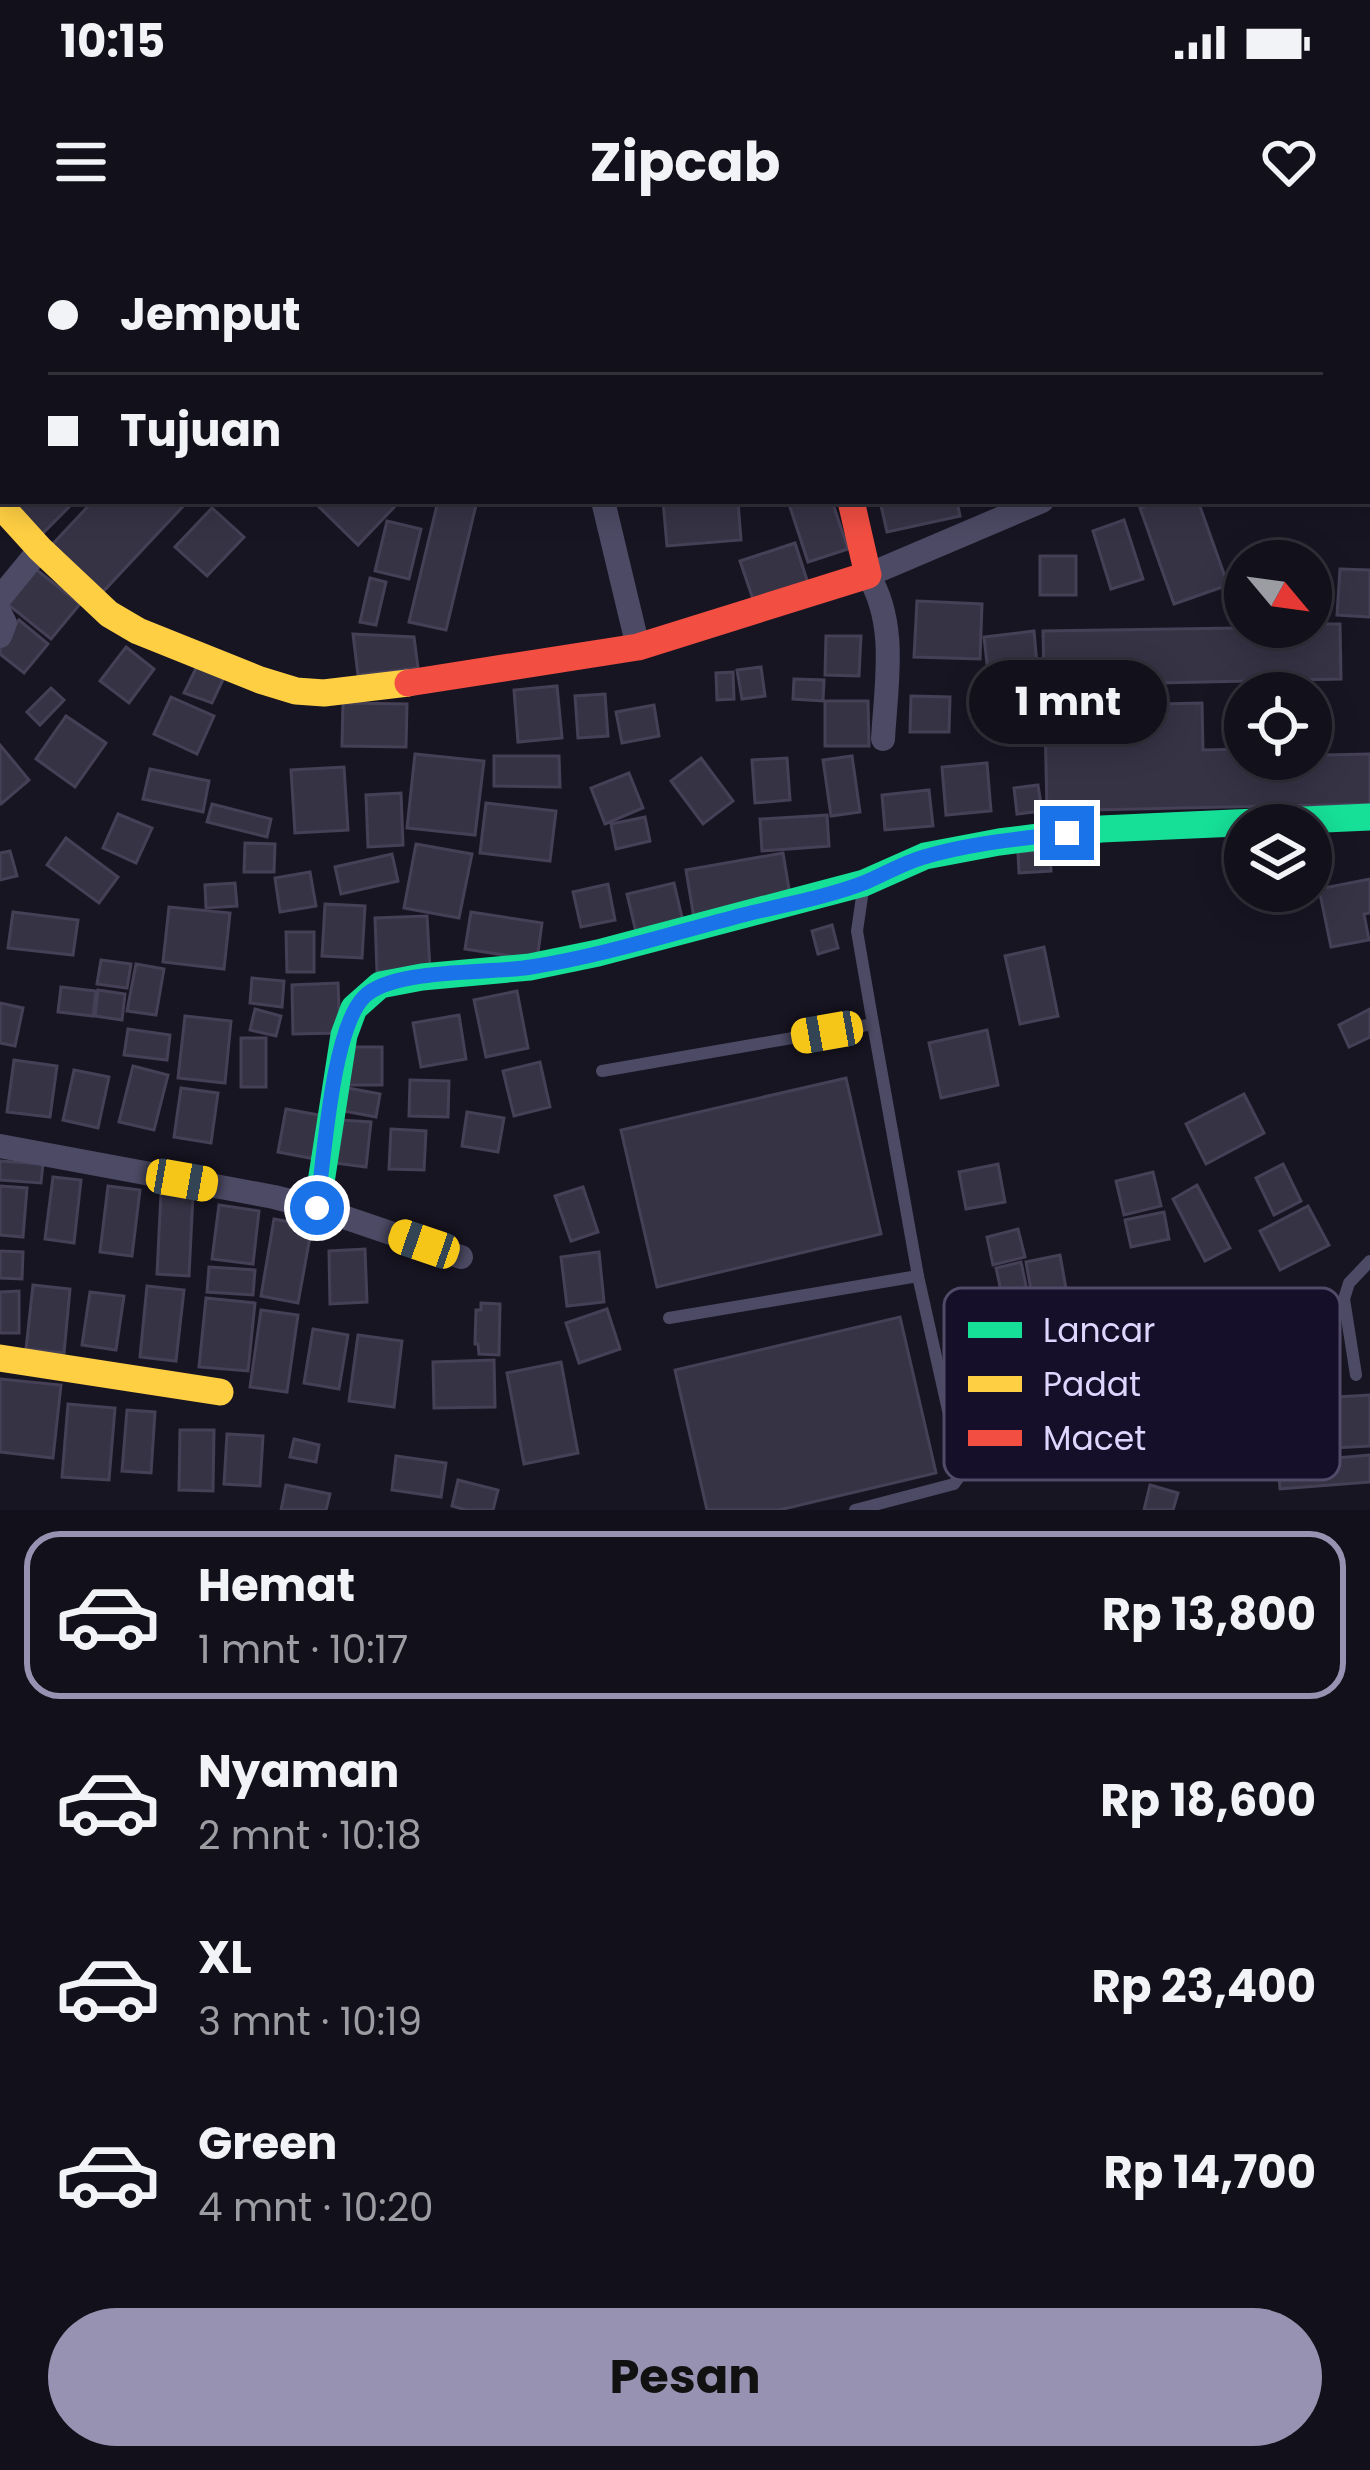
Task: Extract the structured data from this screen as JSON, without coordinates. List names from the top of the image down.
{
  "legend": ["Lancar", "Padat", "Macet"],
  "north": "bottom right",
  "page": {
    "status": "10:15",
    "header": "Zipcab",
    "banner": ["Jemput", "Tujuan"],
    "bubble": "1 mnt",
    "list": [
      {
        "name": "Hemat",
        "note": "1 mnt · 10:17",
        "value": "Rp 13,800"
      },
      {
        "name": "Nyaman",
        "note": "2 mnt · 10:18",
        "value": "Rp 18,600"
      },
      {
        "name": "XL",
        "note": "3 mnt · 10:19",
        "value": "Rp 23,400"
      },
      {
        "name": "Green",
        "note": "4 mnt · 10:20",
        "value": "Rp 14,700"
      }
    ],
    "buttons": "Pesan"
  }
}
